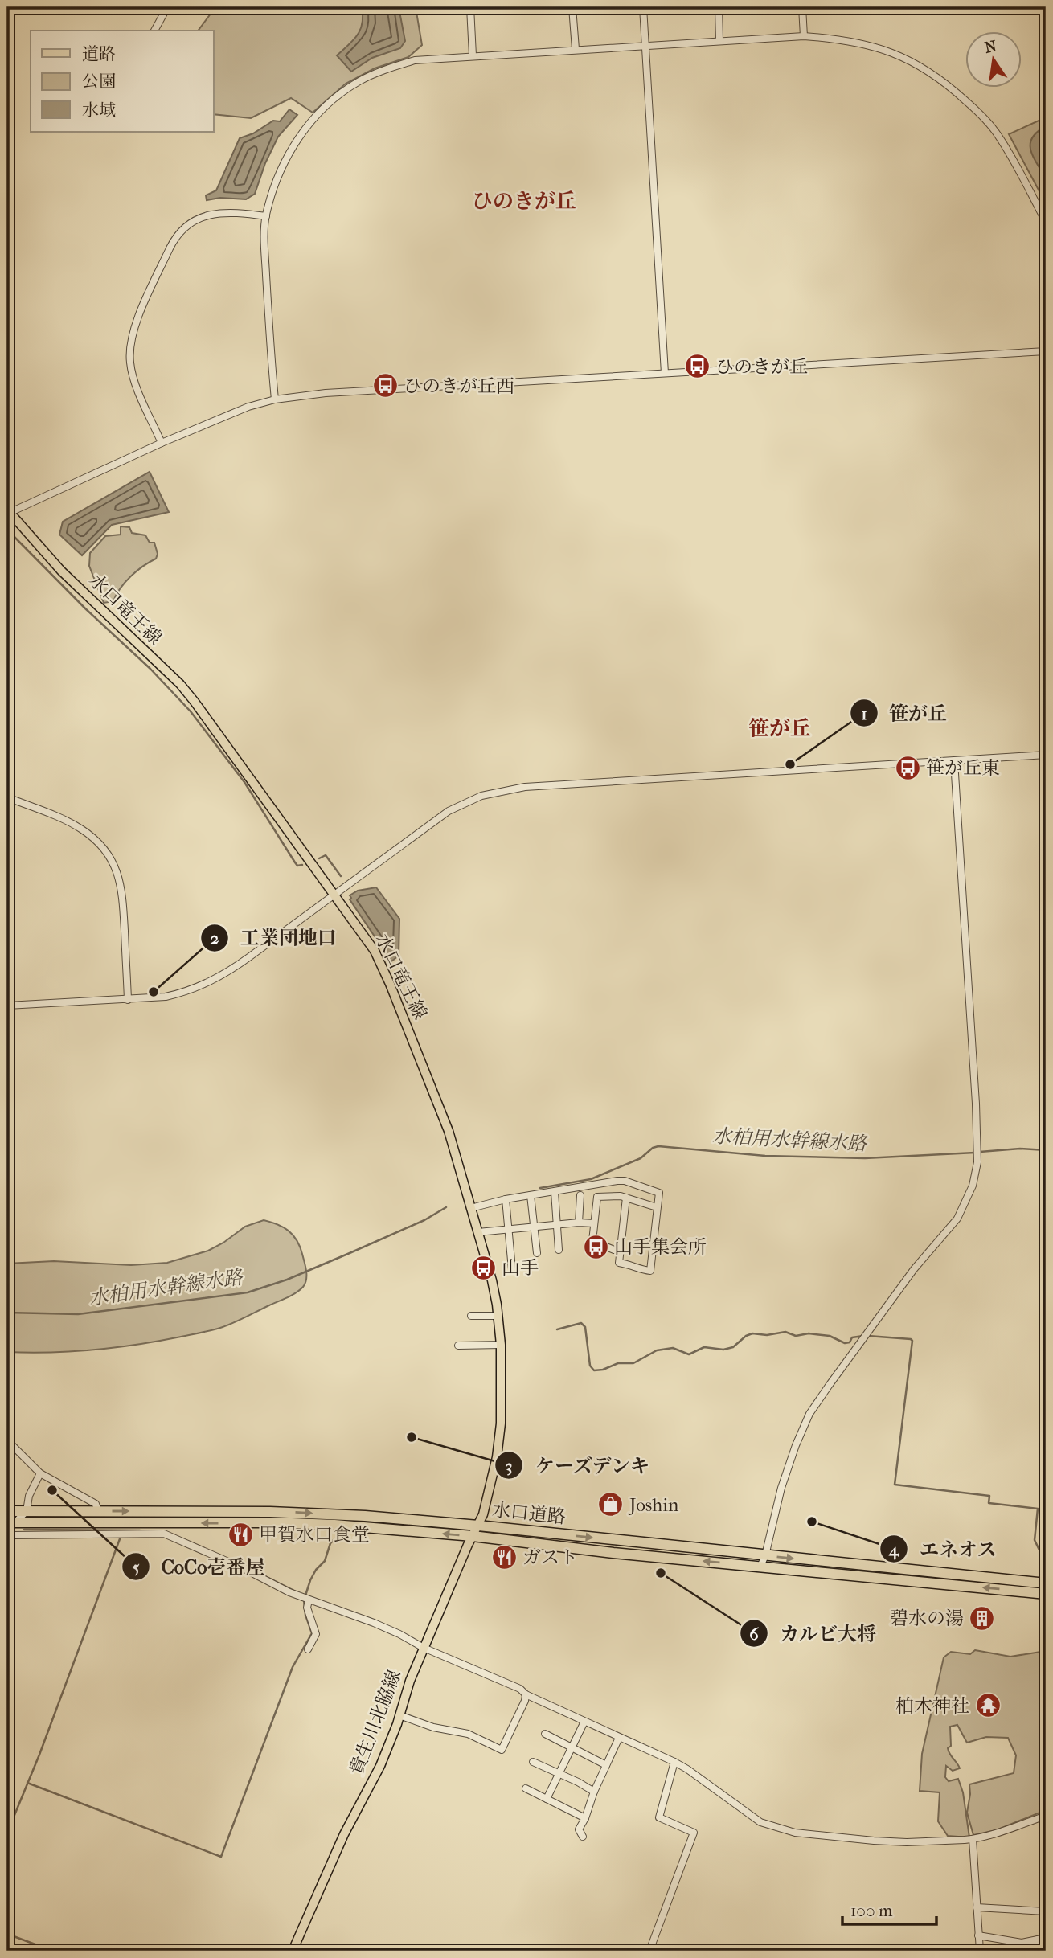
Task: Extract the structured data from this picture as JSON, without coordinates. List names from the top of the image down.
{
  "streets": {
    "highway": ["水口道路"],
    "main road": ["水口竜王線", "貴生川北脇線"]
  },
  "crossings": [
    ["水口竜王線", "水口道路"],
    ["水口竜王線", "貴生川北脇線"],
    ["水口道路", "貴生川北脇線"]
  ],
  "districts": ["ひのきが丘", "笹が丘"],
  "water": ["水柏用水幹線水路"],
  "places": {
    "bus stop": [
      "ひのきが丘",
      "ひのきが丘西",
      "笹が丘東",
      "山手集会所",
      "山手"
    ],
    "other": [
      "笹が丘",
      "工業団地口",
      "ケーズデンキ",
      "CoCo壱番屋",
      "エネオス",
      "カルビ大将"
    ],
    "shop": ["Joshin"],
    "restaurant": ["甲賀水口食堂", "ガスト"],
    "building": ["碧水の湯"],
    "temple": ["柏木神社"]
  },
  "legend": ["道路", "公園", "水域"],
  "scale_bar": "100 m",
  "north": "top"
}
